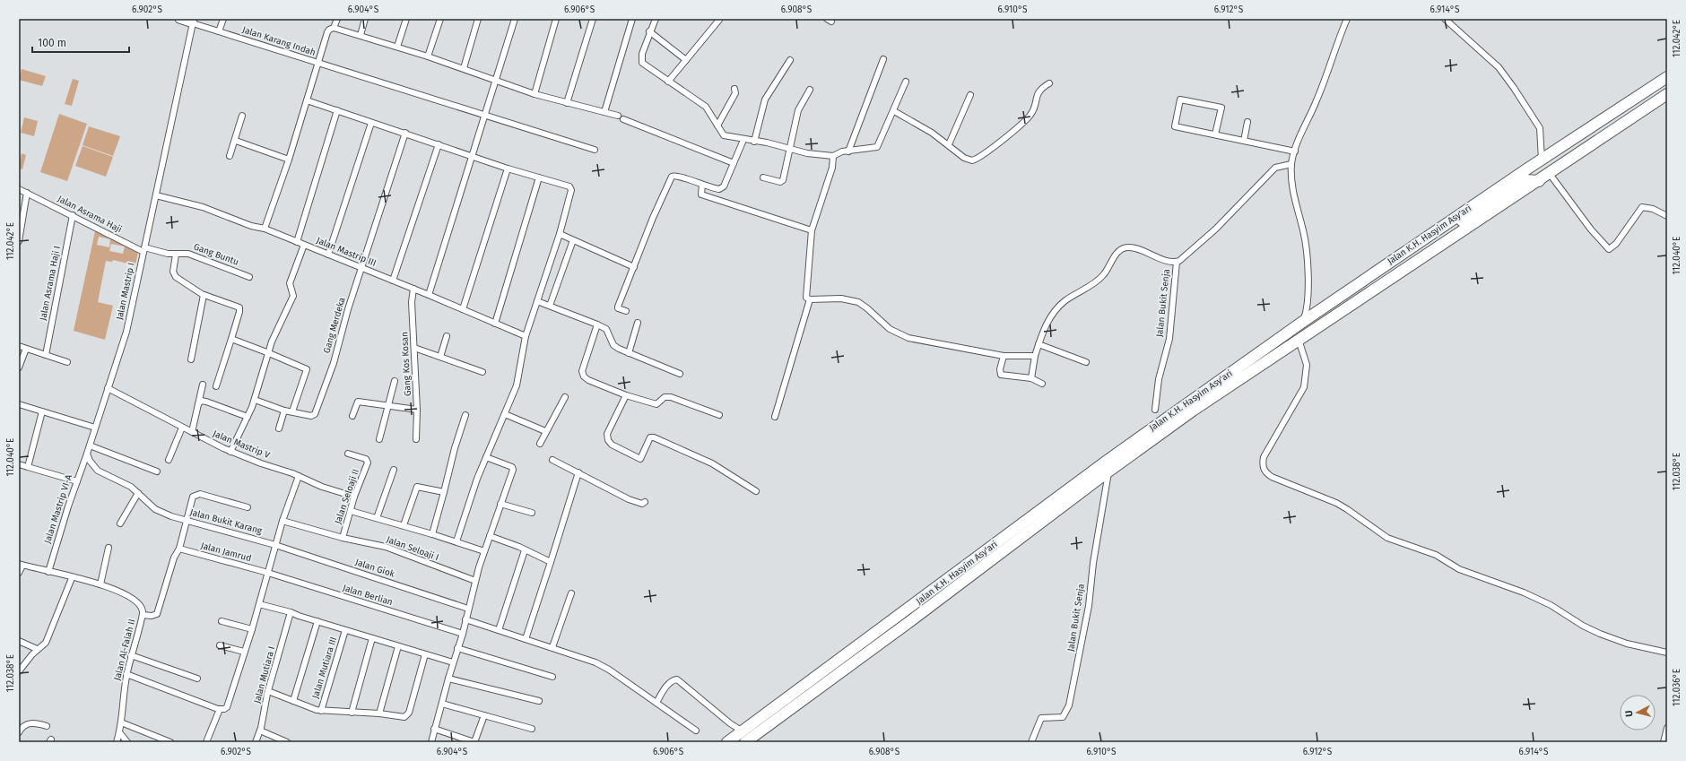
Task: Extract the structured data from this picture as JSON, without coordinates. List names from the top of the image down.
{
  "streets": {
    "highway": ["Jalan K.H. Hasyim Asy'ari"],
    "street": [
      "Jalan Karang Indah",
      "Jalan Asrama Haji",
      "Jalan Mastrip III",
      "Gang Buntu",
      "Jalan Asrama Haji I",
      "Jalan Mastrip I",
      "Jalan Bukit Senja",
      "Gang Merdeka",
      "Gang Kos Kosan",
      "Jalan Mastrip V",
      "Jalan Seloaji II",
      "Jalan Mastrip VI-A",
      "Jalan Bukit Karang",
      "Jalan Seloaji I",
      "Jalan Jamrud",
      "Jalan Giok",
      "Jalan Berlian",
      "Jalan Al-Falah II",
      "Jalan Mutiara III",
      "Jalan Mutiara I"
    ]
  },
  "crossings": [
    ["Jalan Karang Indah", "Jalan Mastrip I"],
    ["Jalan Asrama Haji", "Gang Buntu"],
    ["Jalan Asrama Haji", "Jalan Asrama Haji I"],
    ["Jalan Asrama Haji", "Jalan Mastrip I"],
    ["Jalan K.H. Hasyim Asy'ari", "Jalan Bukit Senja"],
    ["Jalan Mastrip III", "Jalan Mastrip I"],
    ["Jalan Mastrip III", "Gang Merdeka"],
    ["Jalan Mastrip III", "Gang Kos Kosan"],
    ["Jalan Mastrip I", "Jalan Mastrip V"],
    ["Jalan Mastrip I", "Jalan Mastrip VI-A"],
    ["Jalan Mastrip V", "Jalan Seloaji II"],
    ["Jalan Seloaji II", "Jalan Seloaji I"],
    ["Jalan Mastrip VI-A", "Jalan Al-Falah II"],
    ["Jalan Bukit Karang", "Jalan Giok"],
    ["Jalan Jamrud", "Jalan Berlian"]
  ],
  "scale_bar": "100 m",
  "north": "left",
  "coordinates": [
    "6.902°S",
    "6.904°S",
    "6.906°S",
    "6.908°S",
    "6.910°S",
    "6.912°S",
    "6.914°S",
    "112.042°E",
    "112.040°E",
    "112.038°E",
    "112.036°E"
  ]
}
